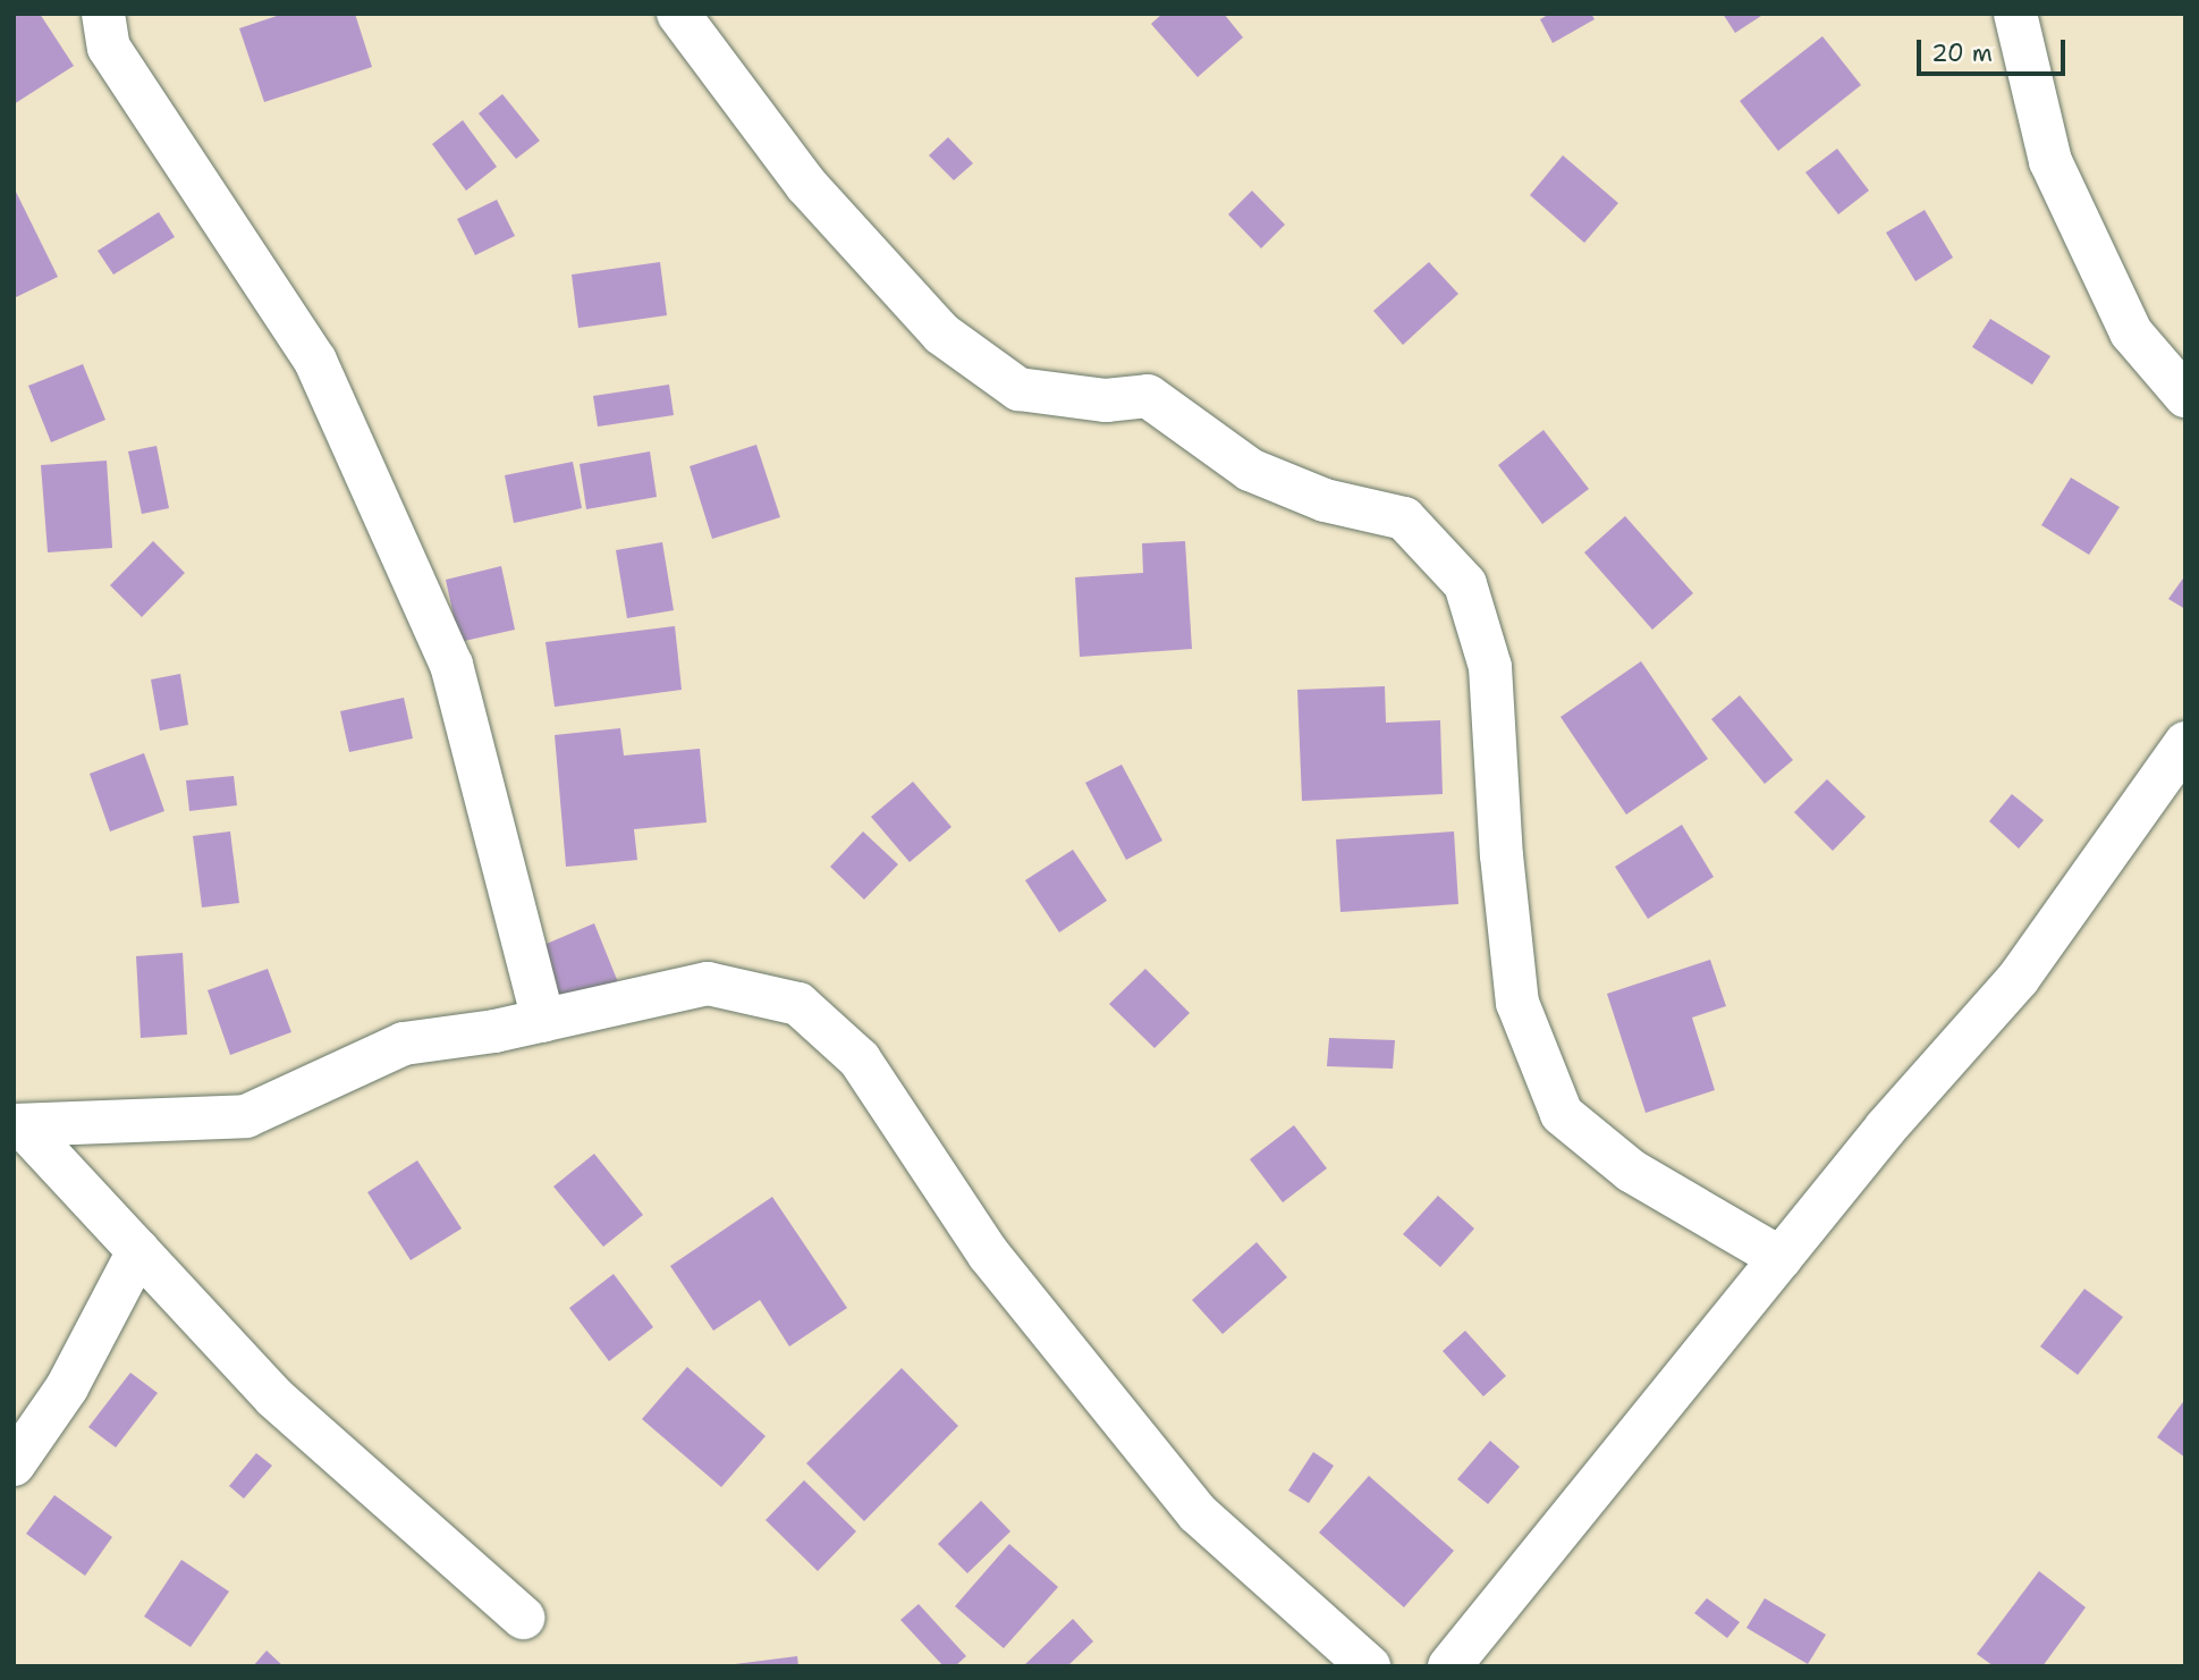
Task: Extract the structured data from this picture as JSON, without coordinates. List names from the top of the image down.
{
  "scale_bar": "20 m"
}
